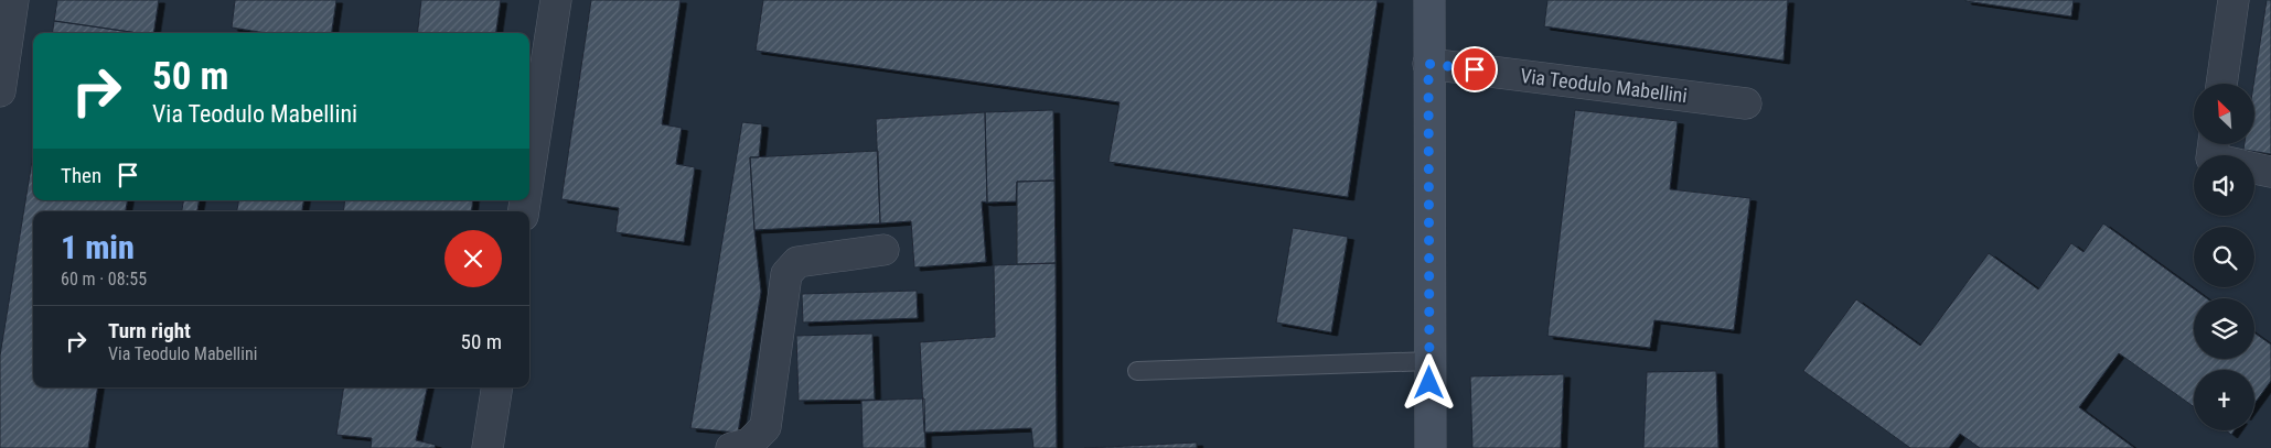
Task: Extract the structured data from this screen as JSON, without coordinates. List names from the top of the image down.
{
  "streets": {
    "street": ["Via Teodulo Mabellini"]
  },
  "north": "top left",
  "page": {
    "turn": ["50 m", "Via Teodulo Mabellini"],
    "map_buttons": "+",
    "then": "Then",
    "heading": ["1 min", "60 m · 08:55"],
    "list": [
      {
        "name": "Turn right",
        "note": "Via Teodulo Mabellini",
        "value": "50 m"
      }
    ]
  }
}
